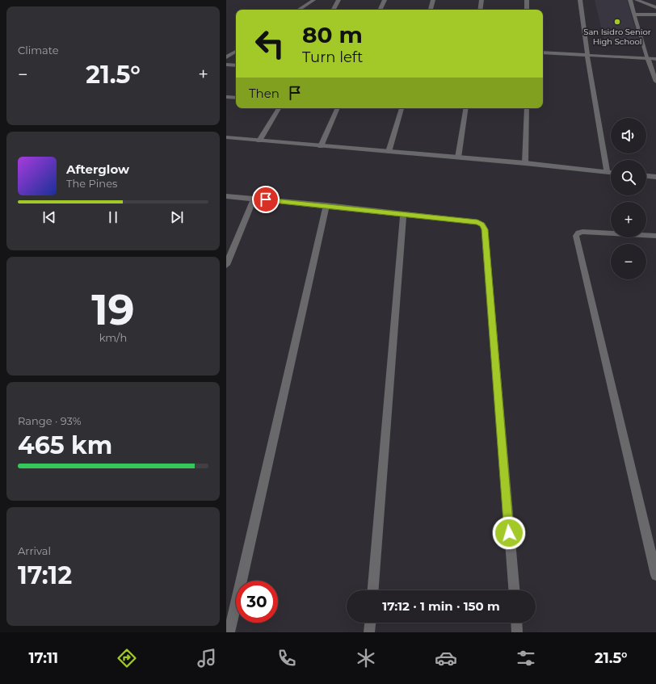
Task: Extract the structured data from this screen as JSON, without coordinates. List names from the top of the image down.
{
  "places": ["San Isidro Senior High School"],
  "page": {
    "tile": [
      "Climate",
      ["19", "km/h"],
      ["Range · 93%", "465 km"],
      ["Arrival", "17:12"]
    ],
    "turn": ["80 m", "Turn left"],
    "heat": ["−", "21.5°", "+"],
    "then": "Then",
    "map_buttons": ["+", "−"],
    "song": ["Afterglow", "The Pines"],
    "limit": "30",
    "trip": "17:12 · 1 min · 150 m",
    "tabs": ["17:11", "21.5°"]
  }
}
